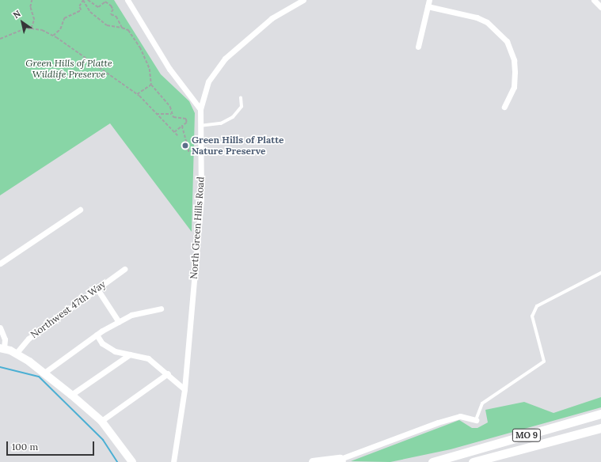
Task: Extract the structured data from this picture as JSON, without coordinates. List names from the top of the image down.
{
  "streets": {
    "main road": ["MO 9"],
    "street": ["North Green Hills Road", "Northwest 47th Way"]
  },
  "parks": ["Green Hills of Platte Wildlife Preserve"],
  "places": ["Green Hills of Platte Nature Preserve"],
  "scale_bar": "100 m",
  "north": "top left"
}
